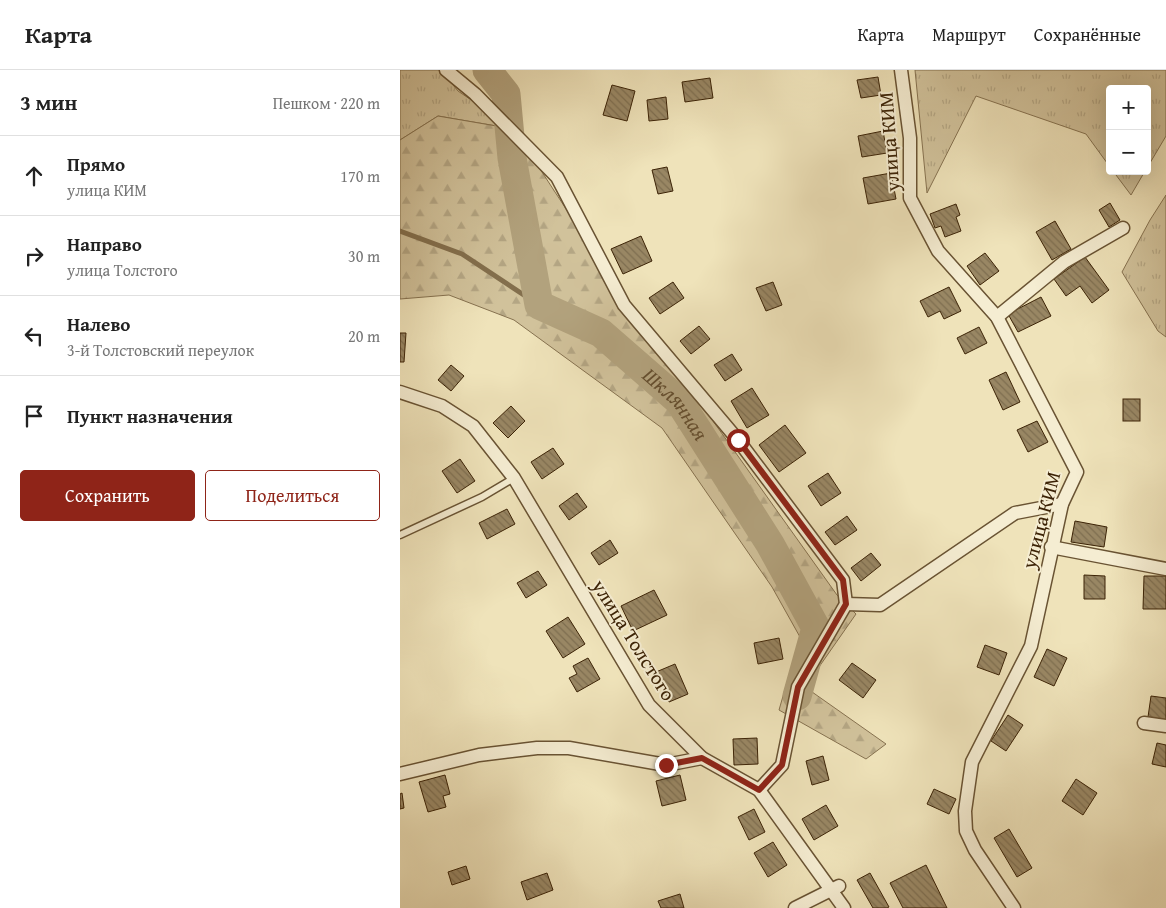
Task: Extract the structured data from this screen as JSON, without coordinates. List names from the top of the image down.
{
  "streets": {
    "street": ["улица КИМ", "улица Толстого"]
  },
  "water": ["Шклянная"],
  "page": {
    "header": "Карта",
    "nav": ["Карта", "Маршрут", "Сохранённые"],
    "heading": ["3 мин", "Пешком · 220 m"],
    "map_buttons": ["+", "−"],
    "list": [
      ["Прямо", "улица КИМ", "170 m"],
      ["Направо", "улица Толстого", "30 m"],
      ["Налево", "3-й Толстовский переулок", "20 m"],
      "Пункт назначения"
    ],
    "buttons": ["Сохранить", "Поделиться"]
  }
}
